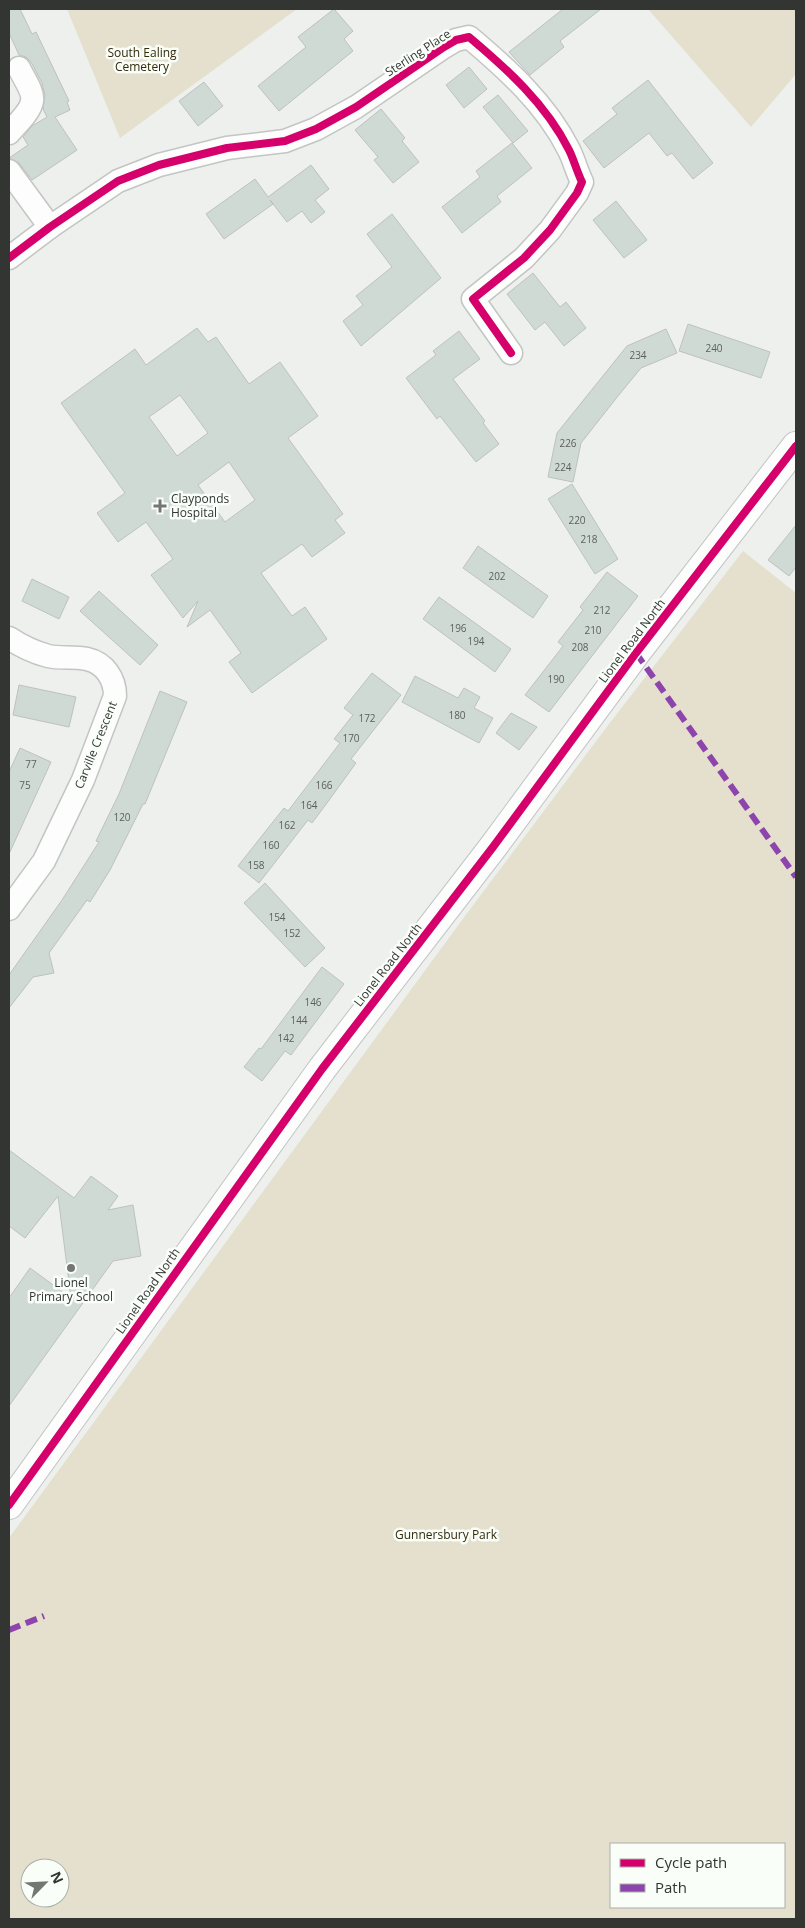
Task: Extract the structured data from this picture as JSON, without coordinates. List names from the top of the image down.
{
  "streets": {
    "street": ["Sterling Place", "Lionel Road North", "Carville Crescent"]
  },
  "parks": ["South Ealing Cemetery", "Gunnersbury Park"],
  "places": {
    "health": ["Clayponds Hospital"],
    "other": ["Lionel Primary School"]
  },
  "house_numbers": [
    "240",
    "234",
    "226",
    "224",
    "220",
    "218",
    "202",
    "212",
    "196",
    "210",
    "194",
    "208",
    "190",
    "180",
    "172",
    "170",
    "77",
    "75",
    "166",
    "164",
    "120",
    "162",
    "160",
    "158",
    "154",
    "152",
    "146",
    "144",
    "142"
  ],
  "legend": ["Cycle path", "Path"],
  "north": "top right"
}
